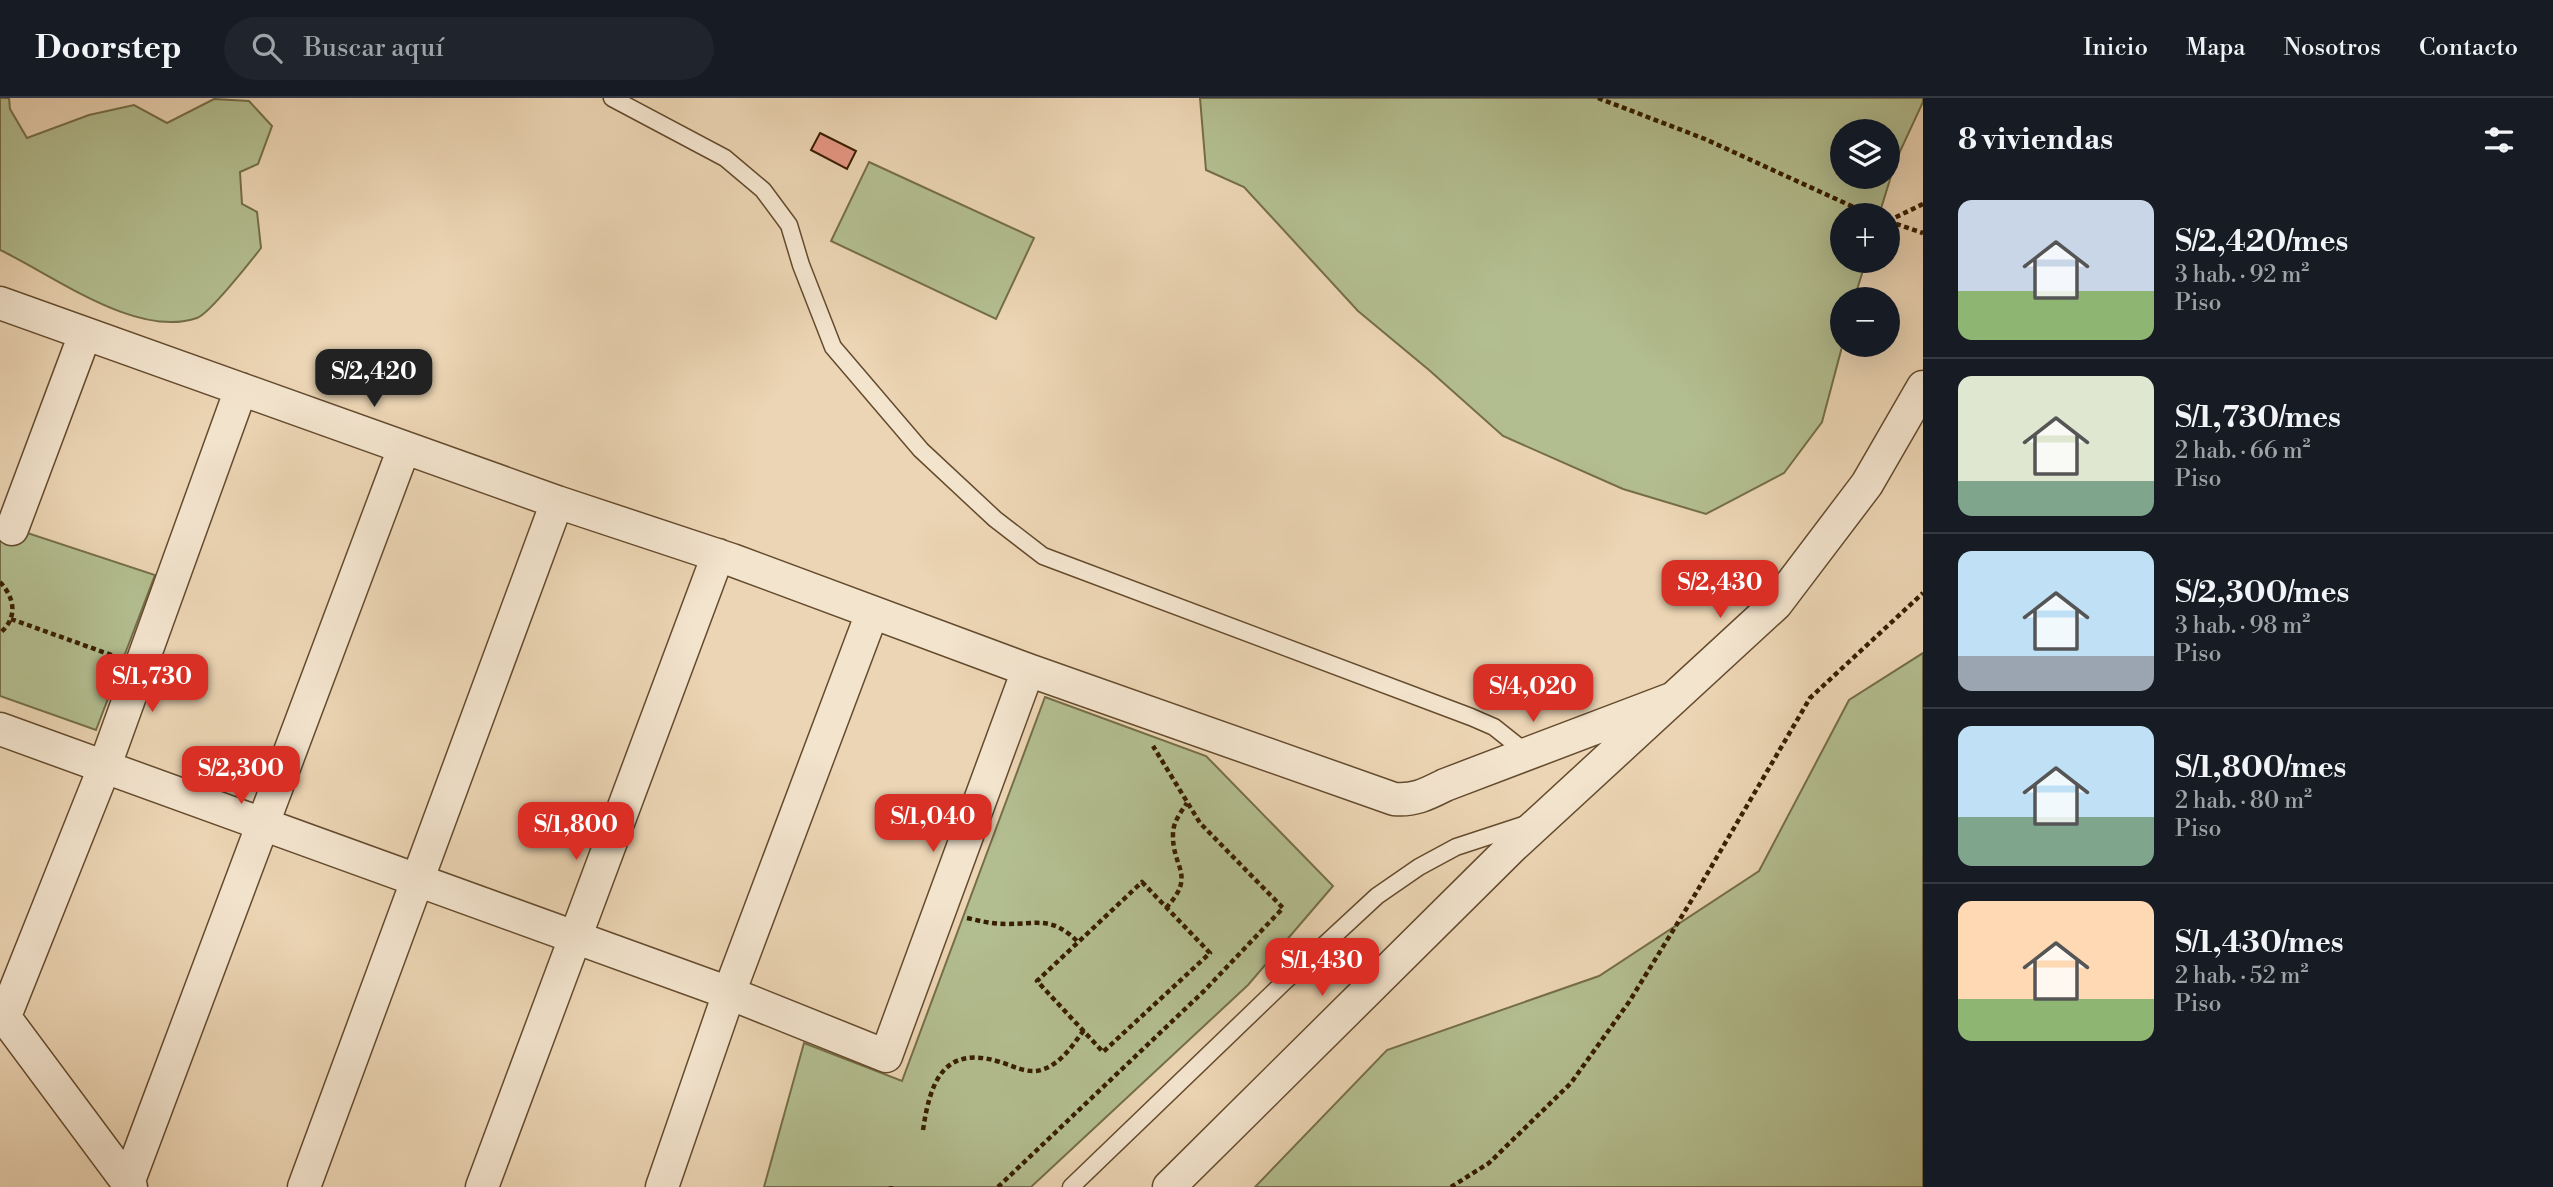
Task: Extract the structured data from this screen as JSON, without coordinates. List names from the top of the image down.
{
  "page": {
    "header": "Doorstep",
    "search": "Buscar aquí",
    "nav": [
      "Inicio",
      "Mapa",
      "Nosotros",
      "Contacto"
    ],
    "heading": "8 viviendas",
    "map_buttons": ["+", "−"],
    "list": [
      {
        "name": "S/2,420/mes",
        "note": "3 hab. · 92 m² · Piso"
      },
      {
        "name": "S/1,730/mes",
        "note": "2 hab. · 66 m² · Piso"
      },
      {
        "name": "S/2,300/mes",
        "note": "3 hab. · 98 m² · Piso"
      },
      {
        "name": "S/1,800/mes",
        "note": "2 hab. · 80 m² · Piso"
      },
      {
        "name": "S/1,430/mes",
        "note": "2 hab. · 52 m² · Piso"
      }
    ],
    "price": [
      "S/2,420",
      "S/2,430",
      "S/1,730",
      "S/4,020",
      "S/2,300",
      "S/1,040",
      "S/1,800",
      "S/1,430"
    ]
  }
}
